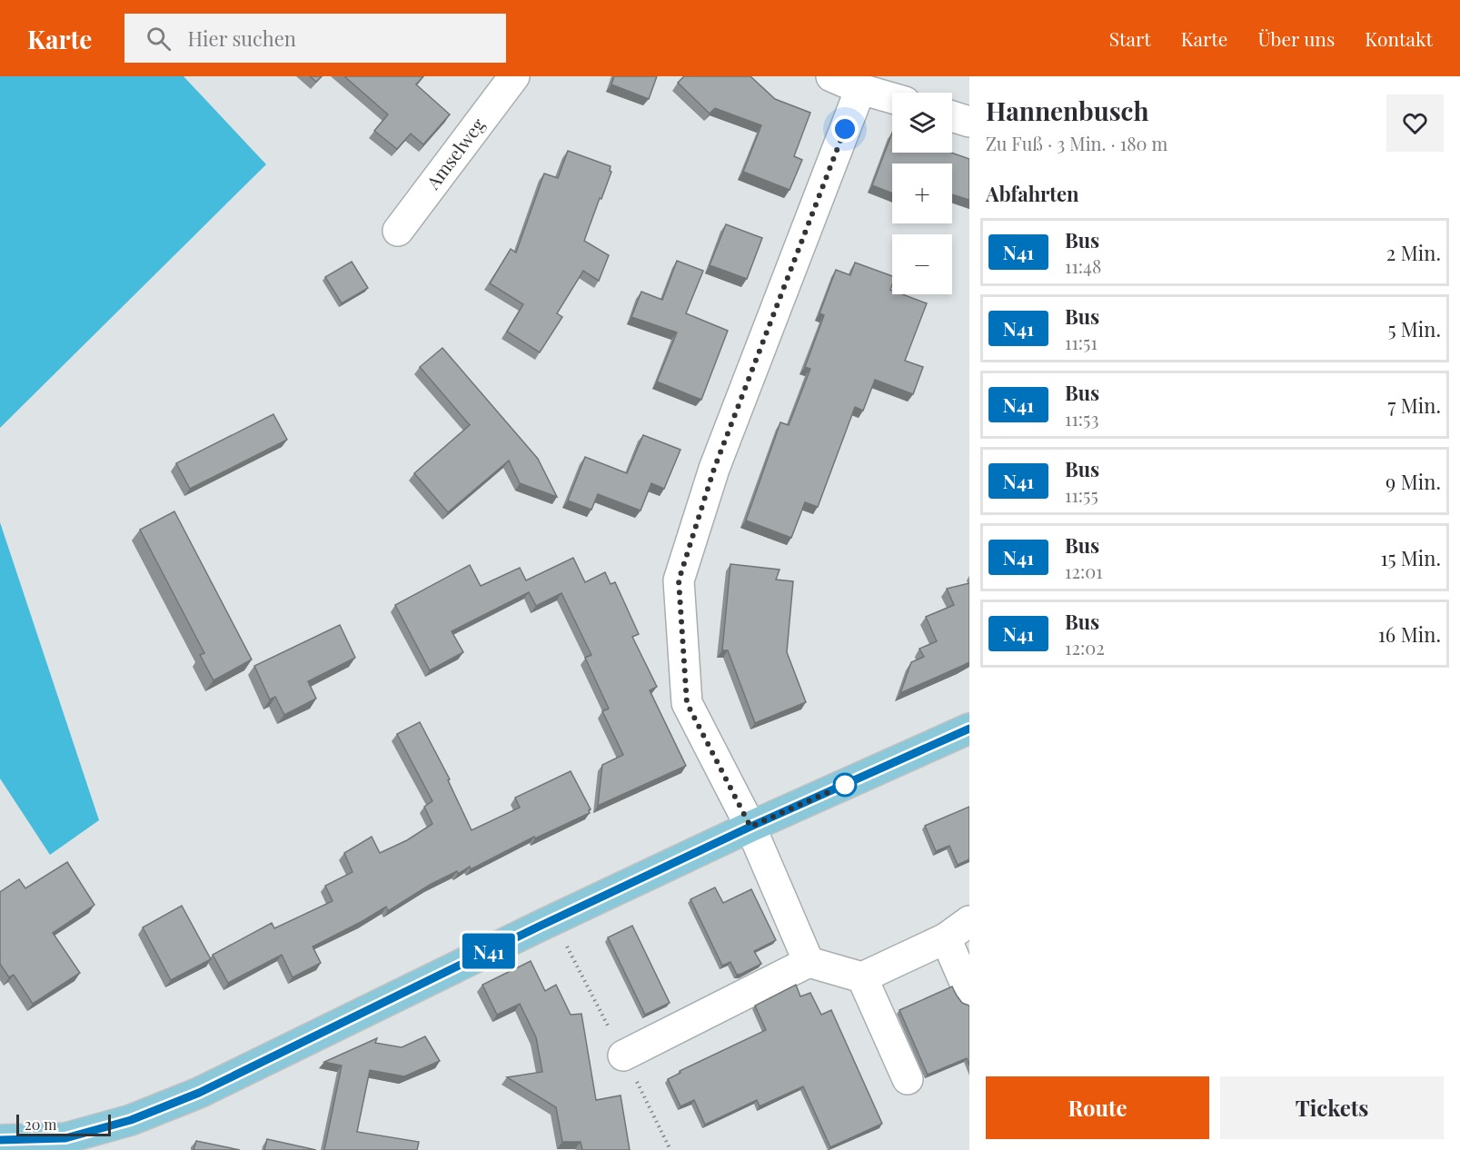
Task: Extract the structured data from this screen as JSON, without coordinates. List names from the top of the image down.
{
  "streets": {
    "street": ["Amselweg"]
  },
  "lines": ["bus line N41"],
  "scale_bar": "20 m",
  "page": {
    "header": "Karte",
    "search": "Hier suchen",
    "nav": [
      "Start",
      "Karte",
      "Über uns",
      "Kontakt"
    ],
    "on_map": "N41",
    "heading": [
      ["Hannenbusch", "Zu Fuß · 3 Min. · 180 m"],
      "Abfahrten"
    ],
    "map_buttons": ["+", "−"],
    "list": [
      {
        "mark": "N41",
        "name": "Bus",
        "note": "11:48",
        "value": "2 Min."
      },
      {
        "mark": "N41",
        "name": "Bus",
        "note": "11:51",
        "value": "5 Min."
      },
      {
        "mark": "N41",
        "name": "Bus",
        "note": "11:53",
        "value": "7 Min."
      },
      {
        "mark": "N41",
        "name": "Bus",
        "note": "11:55",
        "value": "9 Min."
      },
      {
        "mark": "N41",
        "name": "Bus",
        "note": "12:01",
        "value": "15 Min."
      },
      {
        "mark": "N41",
        "name": "Bus",
        "note": "12:02",
        "value": "16 Min."
      }
    ],
    "buttons": ["Route", "Tickets"],
    "scale": "20 m"
  }
}
